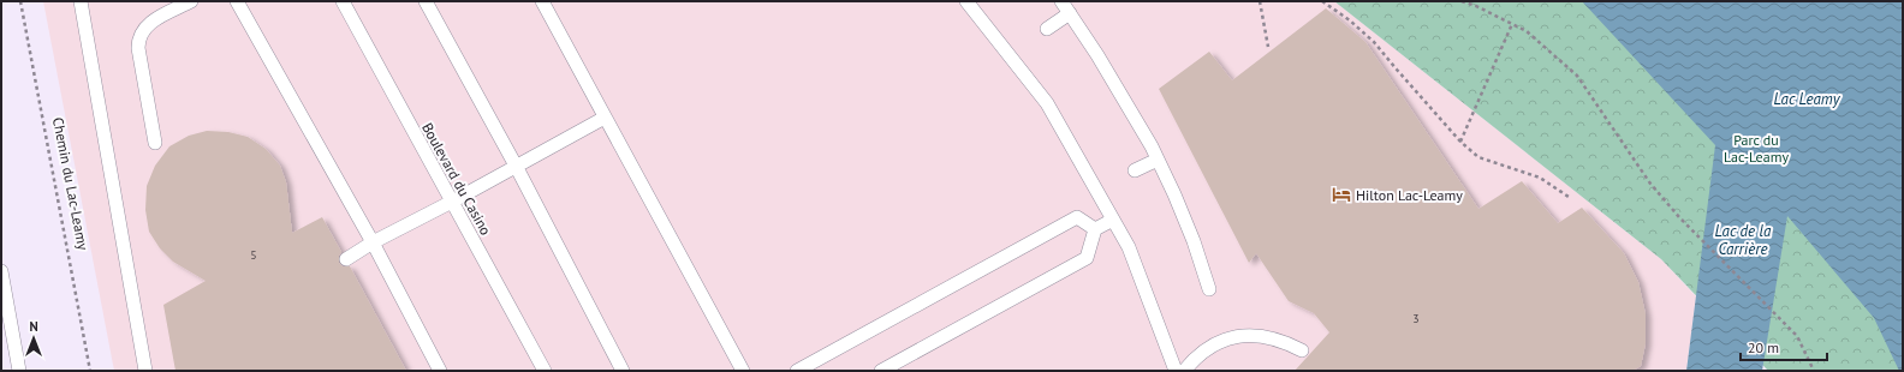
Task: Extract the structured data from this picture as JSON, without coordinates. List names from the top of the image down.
{
  "streets": {
    "lane": ["Boulevard du Casino"],
    "path": ["Chemin du Lac-Leamy"]
  },
  "water": ["Lac Leamy", "Lac de la Carrière"],
  "parks": ["Parc du Lac-Leamy"],
  "places": {
    "hotel": ["Hilton Lac-Leamy"]
  },
  "house_numbers": ["5", "3"],
  "scale_bar": "20 m",
  "north": "top"
}
